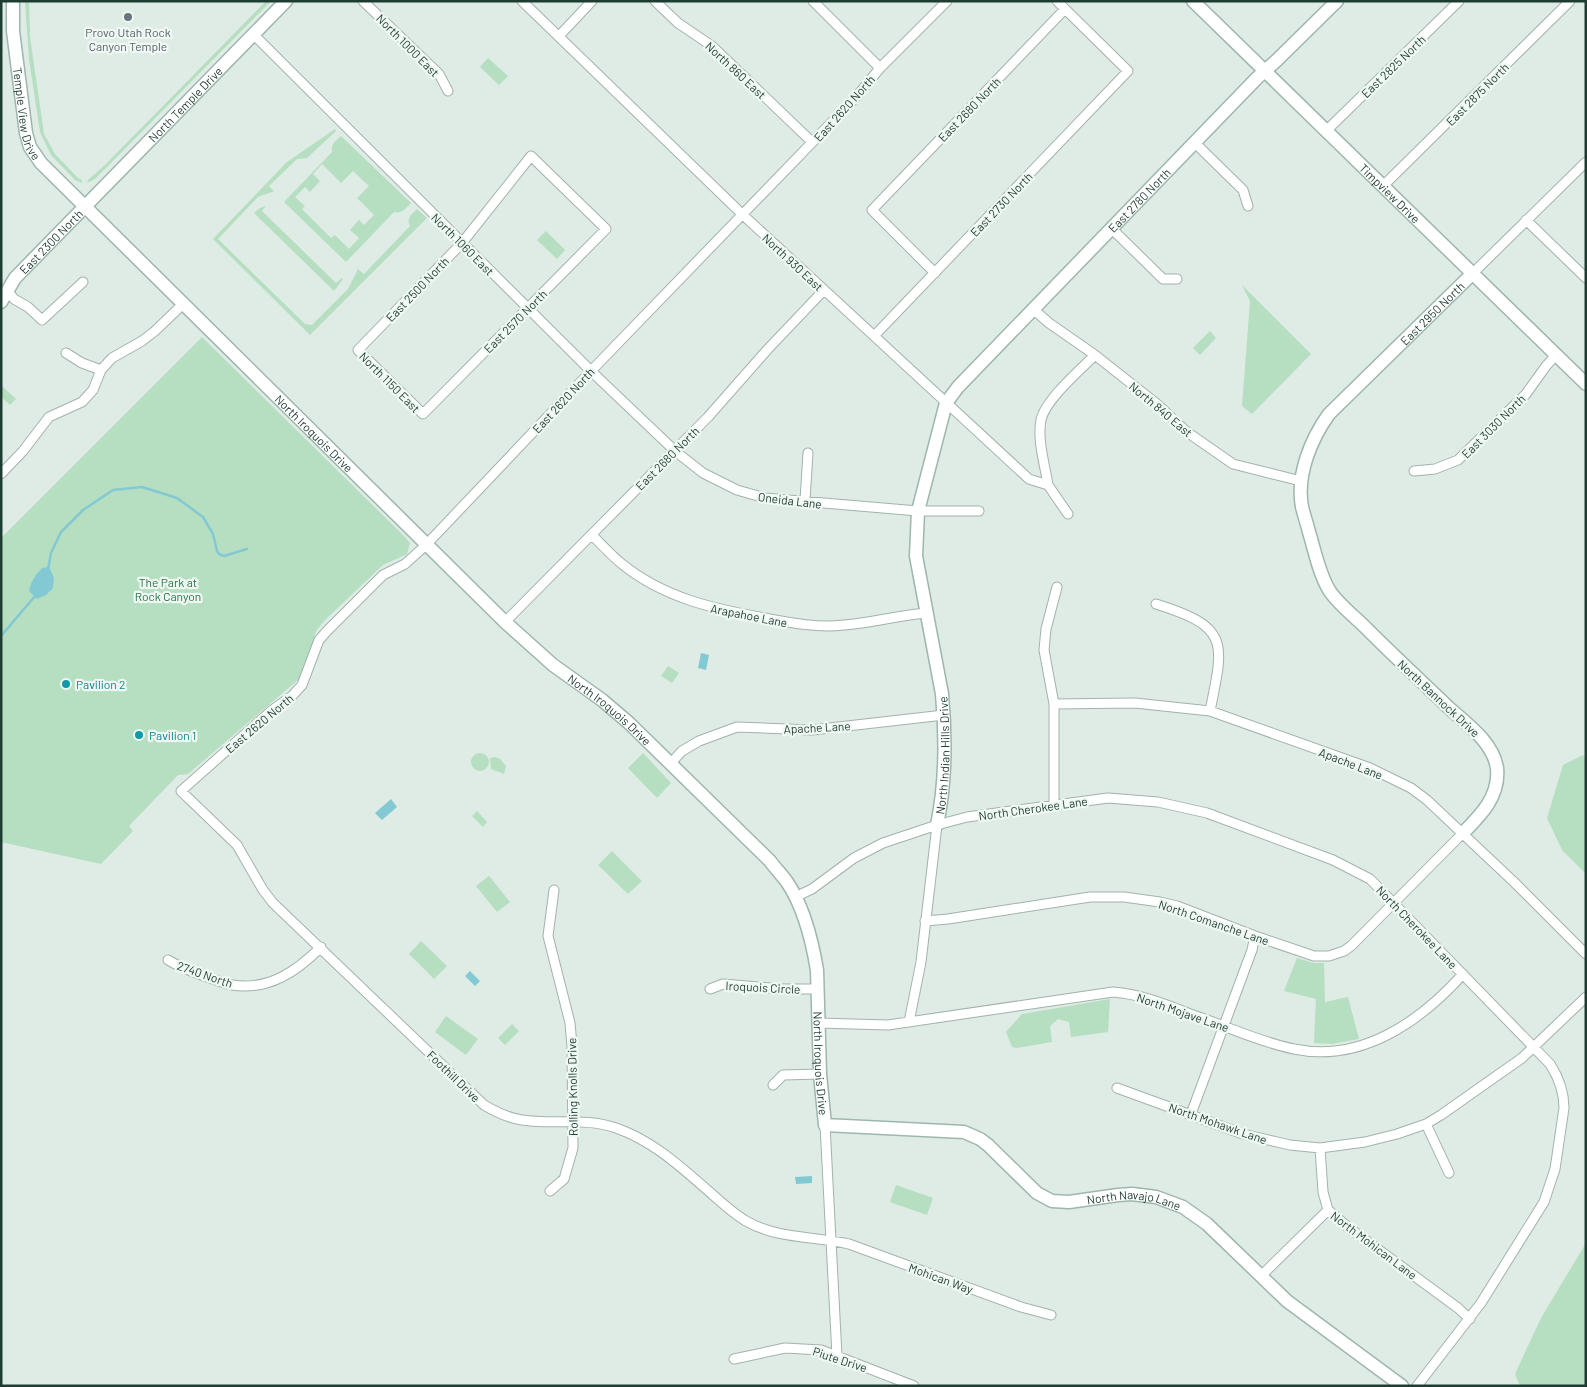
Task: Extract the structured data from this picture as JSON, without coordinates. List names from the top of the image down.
{
  "streets": {
    "street": [
      "North 1000 East",
      "East 2825 North",
      "North 860 East",
      "East 2875 North",
      "North Temple Drive",
      "East 2620 North",
      "East 2680 North",
      "Temple View Drive",
      "Timpview Drive",
      "East 2780 North",
      "East 2730 North",
      "East 2300 North",
      "North 1060 East",
      "North 930 East",
      "East 2500 North",
      "East 2950 North",
      "East 2570 North",
      "North 1150 East",
      "North 840 East",
      "East 3030 North",
      "North Iroquois Drive",
      "Oneida Lane",
      "Arapahoe Lane",
      "North Bannock Drive",
      "Apache Lane",
      "North Indian Hills Drive",
      "North Cherokee Lane",
      "North Comanche Lane",
      "2740 North",
      "Iroquois Circle",
      "North Mojave Lane",
      "Foothill Drive",
      "Rolling Knolls Drive",
      "North Mohawk Lane",
      "North Navajo Lane",
      "North Mohican Lane",
      "Mohican Way",
      "Piute Drive"
    ]
  },
  "crossings": [
    ["East 2825 North", "Timpview Drive"],
    ["North 860 East", "East 2620 North"],
    ["East 2875 North", "Timpview Drive"],
    ["North Temple Drive", "Temple View Drive"],
    ["North Temple Drive", "East 2300 North"],
    ["North Temple Drive", "North 1060 East"],
    ["North Temple Drive", "North Iroquois Drive"],
    ["East 2620 North", "North 1060 East"],
    ["East 2620 North", "North 930 East"],
    ["East 2620 North", "North Iroquois Drive"],
    ["East 2620 North", "Foothill Drive"],
    ["East 2680 North", "East 2730 North"],
    ["East 2680 North", "North 1060 East"],
    ["East 2680 North", "North 930 East"],
    ["East 2680 North", "North Iroquois Drive"],
    ["East 2680 North", "Oneida Lane"],
    ["East 2680 North", "Arapahoe Lane"],
    ["Temple View Drive", "East 2300 North"],
    ["Temple View Drive", "North Iroquois Drive"],
    ["Timpview Drive", "East 2780 North"],
    ["Timpview Drive", "East 2950 North"],
    ["Timpview Drive", "East 3030 North"],
    ["East 2780 North", "North 930 East"],
    ["East 2780 North", "North 840 East"],
    ["East 2780 North", "North Indian Hills Drive"],
    ["East 2730 North", "North 930 East"],
    ["East 2300 North", "North Iroquois Drive"],
    ["North 1060 East", "East 2500 North"],
    ["North 1060 East", "East 2570 North"],
    ["North 1060 East", "Oneida Lane"],
    ["North 930 East", "North Indian Hills Drive"],
    ["East 2500 North", "East 2570 North"],
    ["East 2500 North", "North 1150 East"],
    ["East 2950 North", "North 840 East"],
    ["East 2950 North", "North Bannock Drive"],
    ["East 2570 North", "North 1150 East"],
    ["North 840 East", "North Bannock Drive"],
    ["North Iroquois Drive", "Apache Lane"],
    ["North Iroquois Drive", "North Cherokee Lane"],
    ["North Iroquois Drive", "Iroquois Circle"],
    ["North Iroquois Drive", "North Mojave Lane"],
    ["North Iroquois Drive", "Foothill Drive"],
    ["North Iroquois Drive", "North Navajo Lane"],
    ["North Iroquois Drive", "Mohican Way"],
    ["North Iroquois Drive", "Piute Drive"],
    ["Oneida Lane", "North Indian Hills Drive"],
    ["Arapahoe Lane", "North Indian Hills Drive"],
    ["North Bannock Drive", "Apache Lane"],
    ["North Bannock Drive", "North Cherokee Lane"],
    ["North Bannock Drive", "North Comanche Lane"],
    ["Apache Lane", "North Indian Hills Drive"],
    ["North Indian Hills Drive", "North Cherokee Lane"],
    ["North Indian Hills Drive", "North Comanche Lane"],
    ["North Indian Hills Drive", "North Mojave Lane"],
    ["North Cherokee Lane", "North Comanche Lane"],
    ["North Cherokee Lane", "North Mojave Lane"],
    ["North Cherokee Lane", "North Mohawk Lane"],
    ["North Cherokee Lane", "North Mohican Lane"],
    ["2740 North", "Foothill Drive"],
    ["Foothill Drive", "Rolling Knolls Drive"],
    ["Foothill Drive", "Mohican Way"],
    ["North Mohawk Lane", "North Mohican Lane"]
  ],
  "parks": ["The Park at Rock Canyon"],
  "places": ["Provo Utah Rock Canyon Temple", "Pavilion 2", "Pavilion 1"]
}
